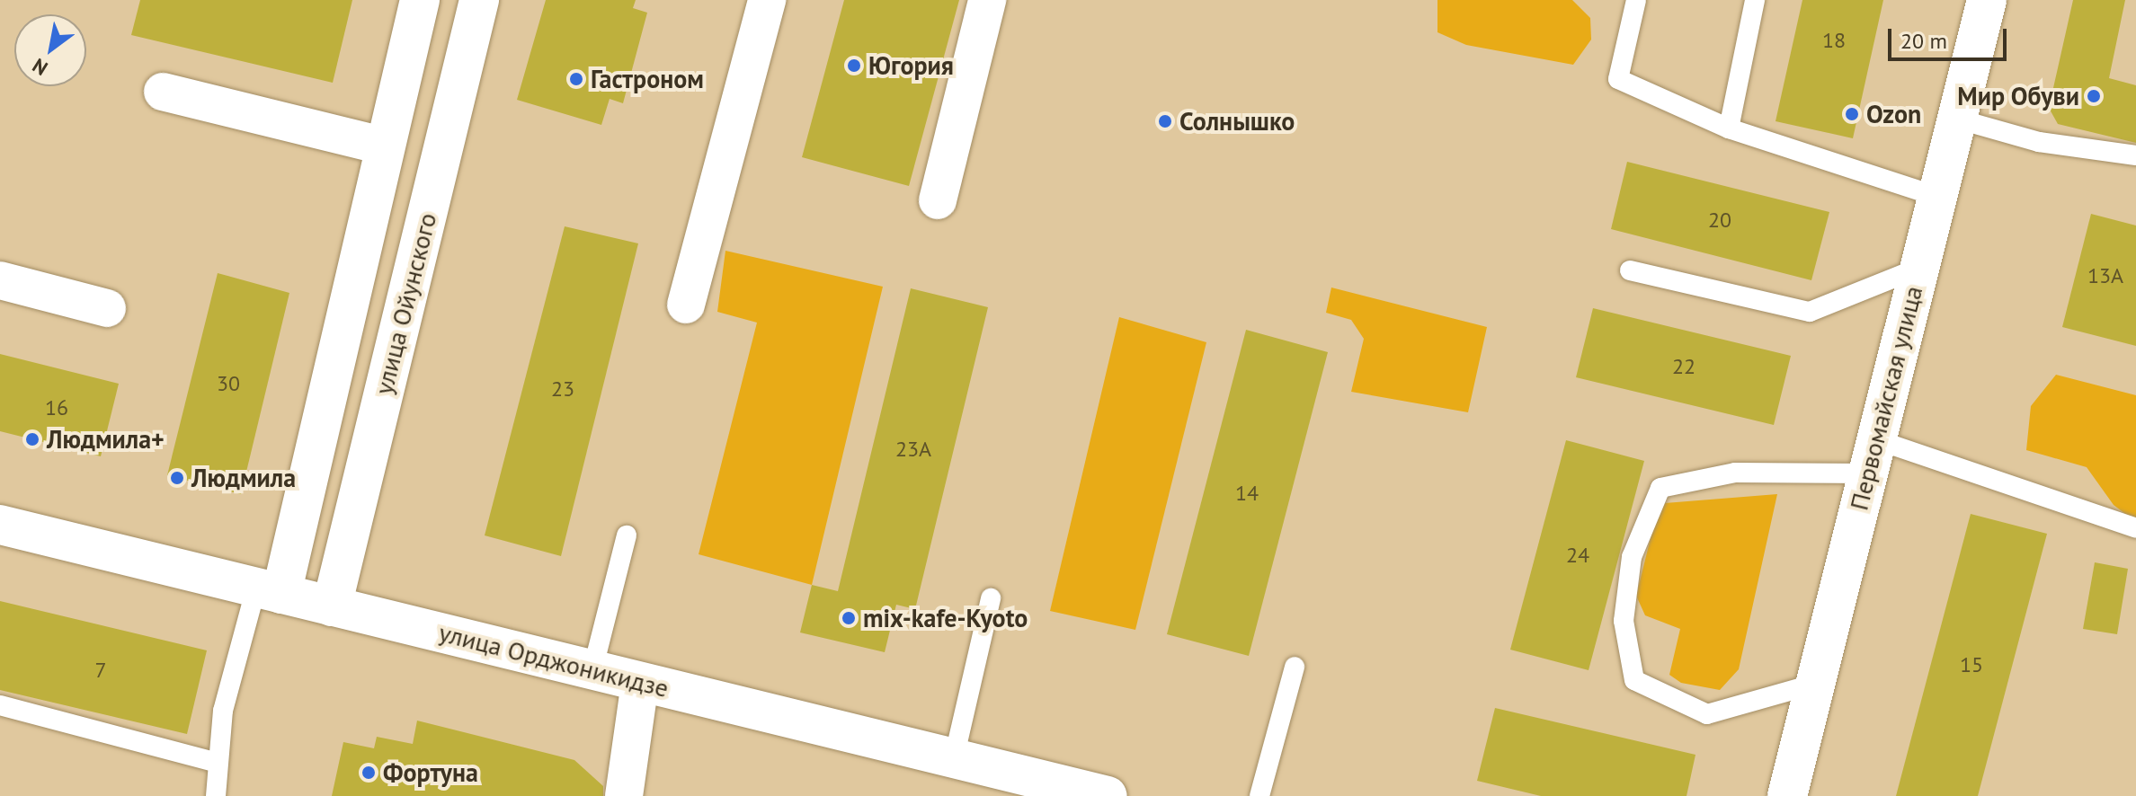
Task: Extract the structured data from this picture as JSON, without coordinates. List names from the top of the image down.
{
  "streets": {
    "street": ["улица Ойунского", "Первомайская улица", "улица Орджоникидзе"]
  },
  "crossings": [
    ["улица Ойунского", "улица Орджоникидзе"]
  ],
  "places": [
    "Югория",
    "Гастроном",
    "Мир Обуви",
    "Ozon",
    "Солнышко",
    "Людмила+",
    "Людмила",
    "mix-kafe-Kyoto",
    "Фортуна"
  ],
  "house_numbers": [
    "18",
    "20",
    "13А",
    "22",
    "30",
    "23",
    "16",
    "23А",
    "14",
    "24",
    "15",
    "7"
  ],
  "scale_bar": "20 m",
  "north": "bottom left"
}
